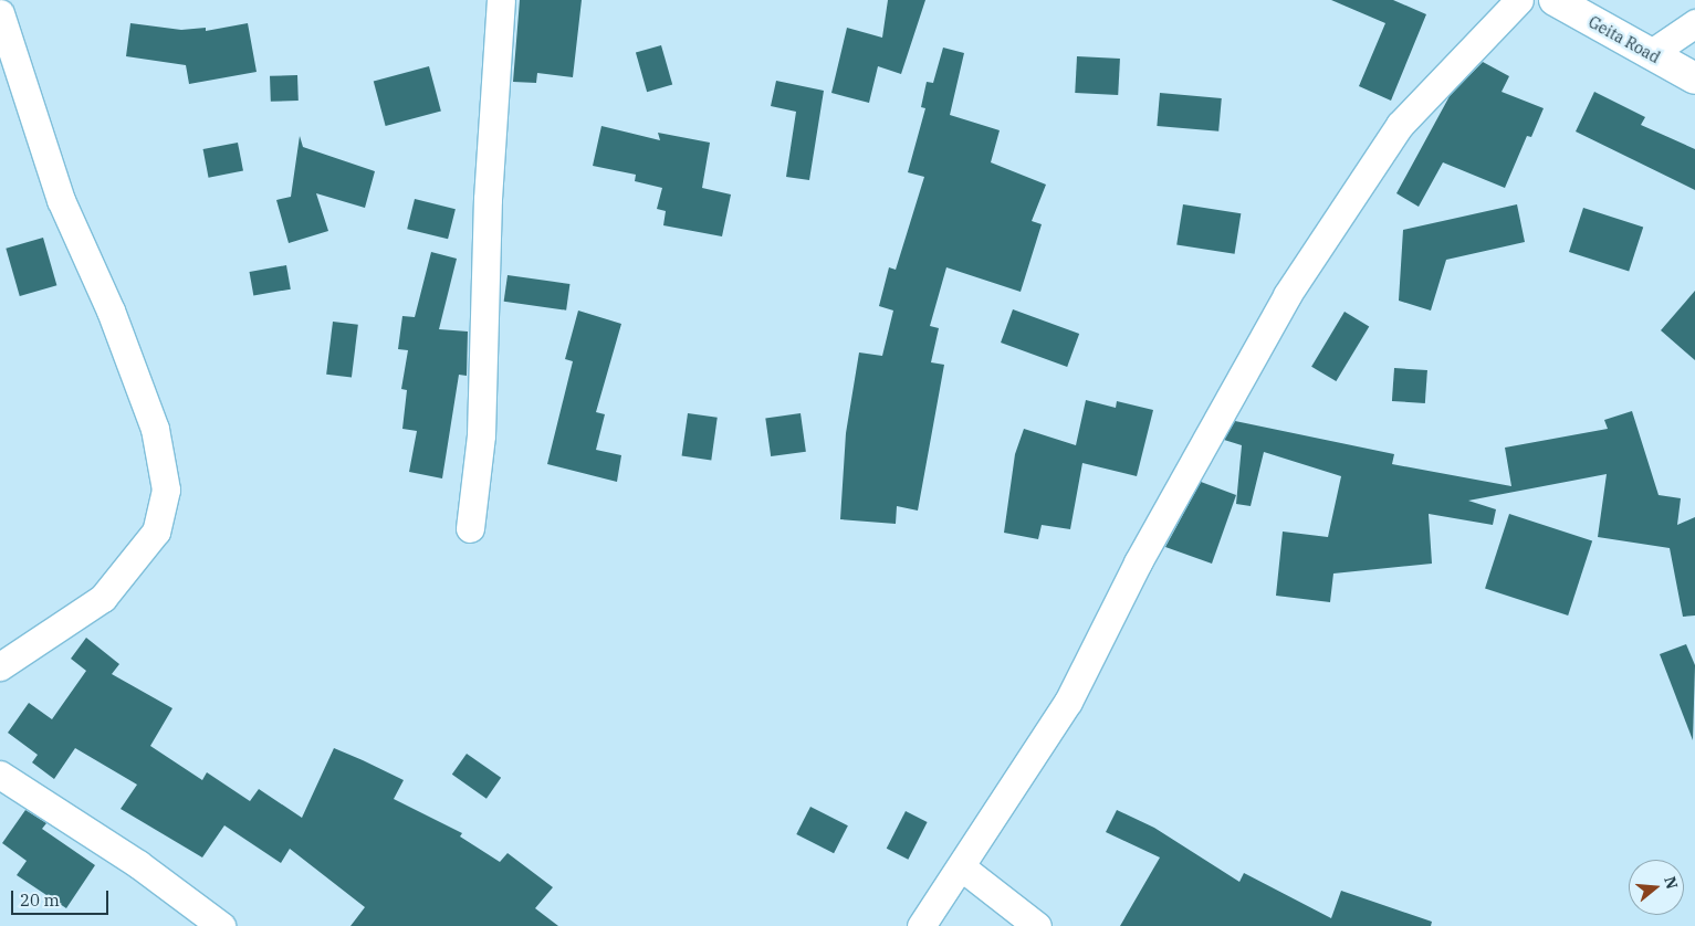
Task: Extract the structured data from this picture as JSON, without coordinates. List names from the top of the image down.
{
  "streets": {
    "highway": ["Geita Road"]
  },
  "scale_bar": "20 m",
  "north": "right"
}
